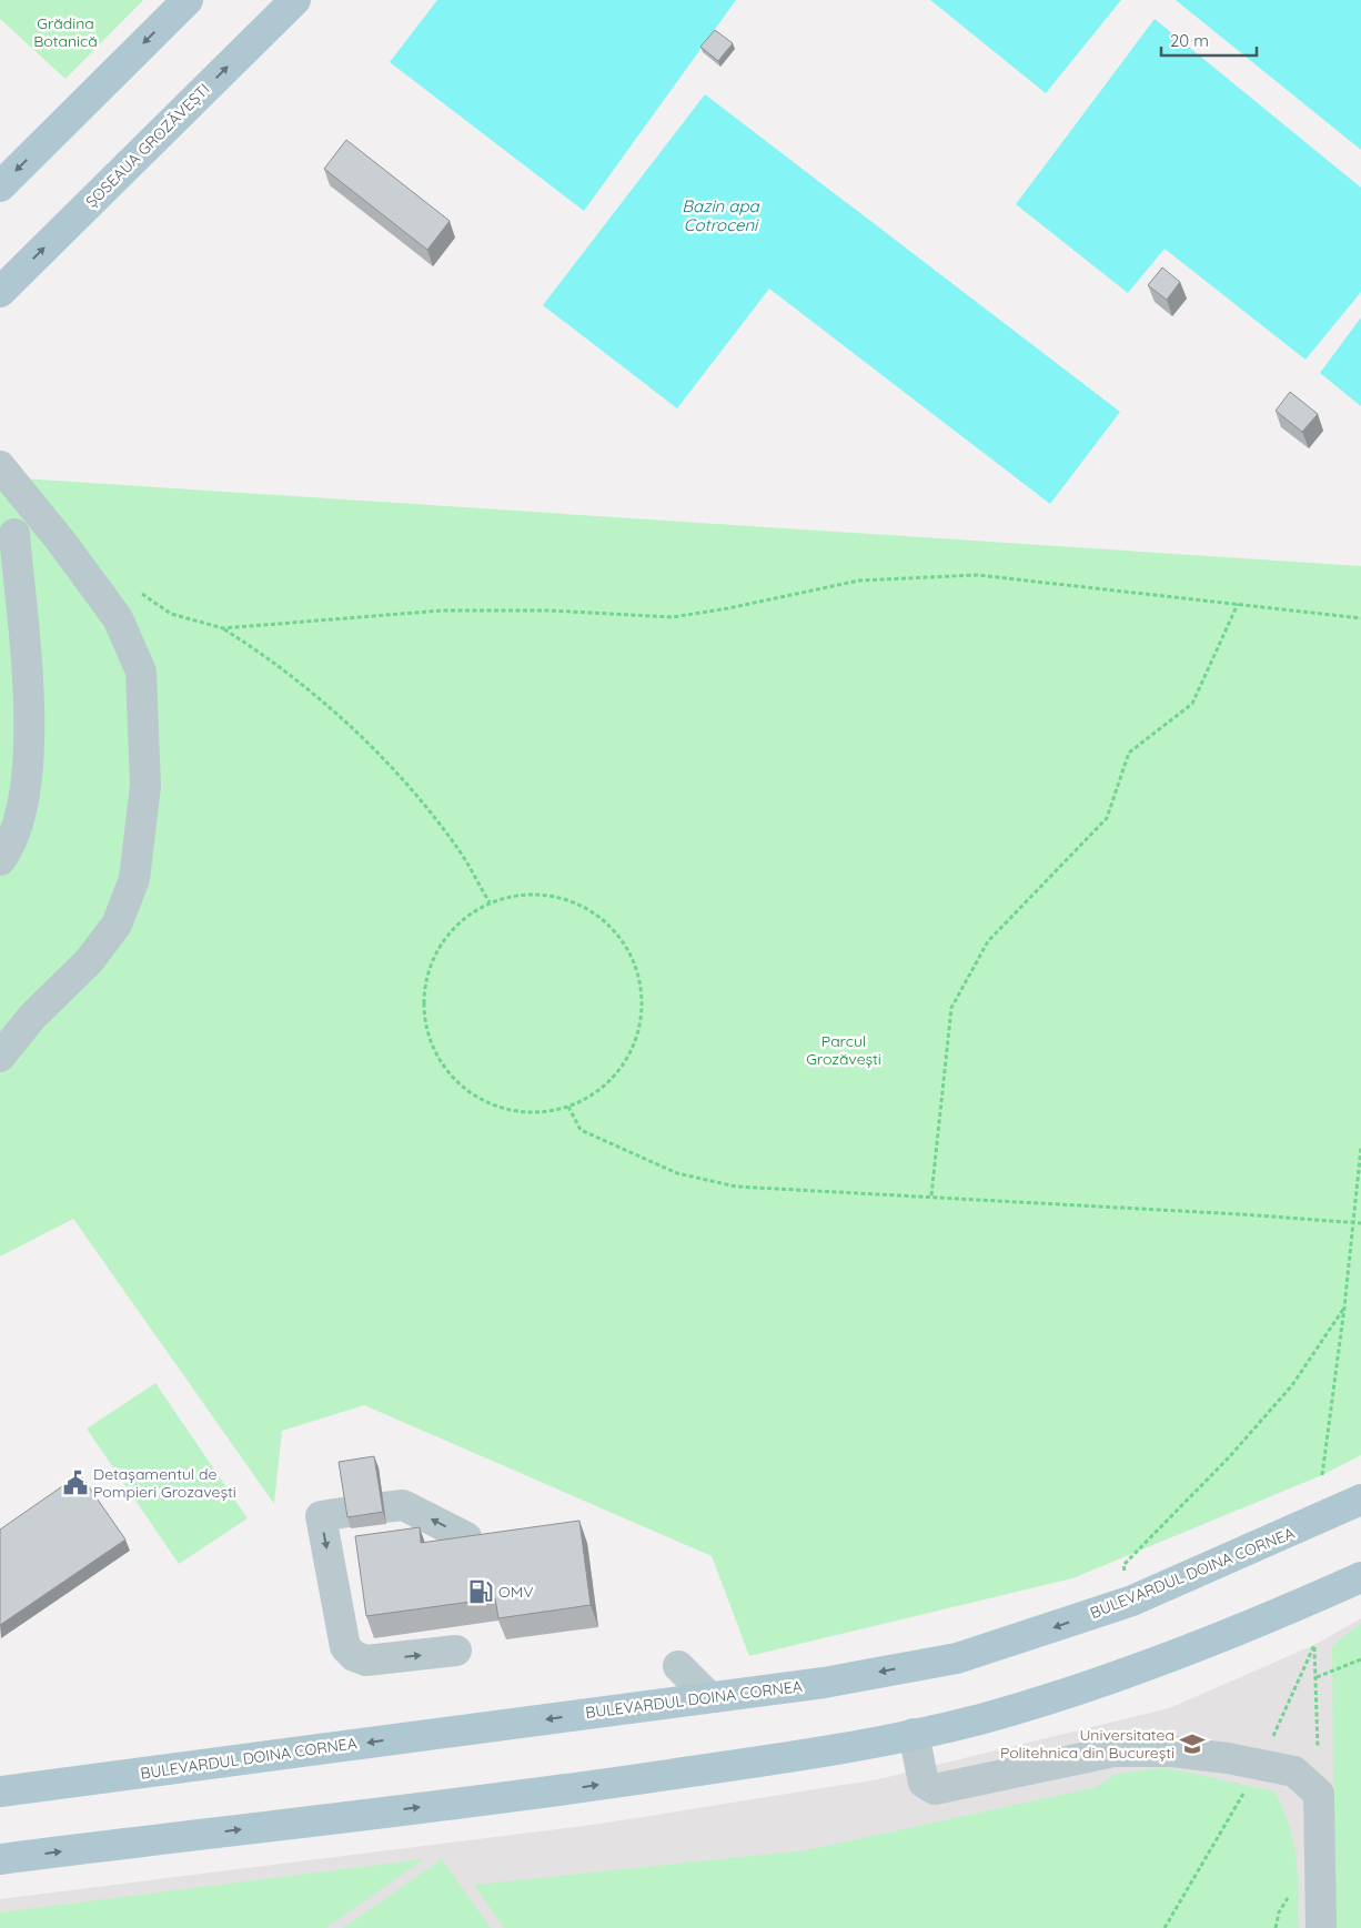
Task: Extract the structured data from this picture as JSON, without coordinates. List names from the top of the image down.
{
  "streets": {
    "main road": ["ȘOSEAUA GROZĂVEȘTI", "BULEVARDUL DOINA CORNEA"]
  },
  "water": ["Bazin apa Cotroceni"],
  "parks": ["Grădina Botanică", "Parcul Grozăvești"],
  "places": {
    "public building": ["Detașamentul de Pompieri Grozavești"],
    "fuel station": ["OMV"],
    "school or university": ["Universitatea Politehnica din București"]
  },
  "scale_bar": "20 m"
}
